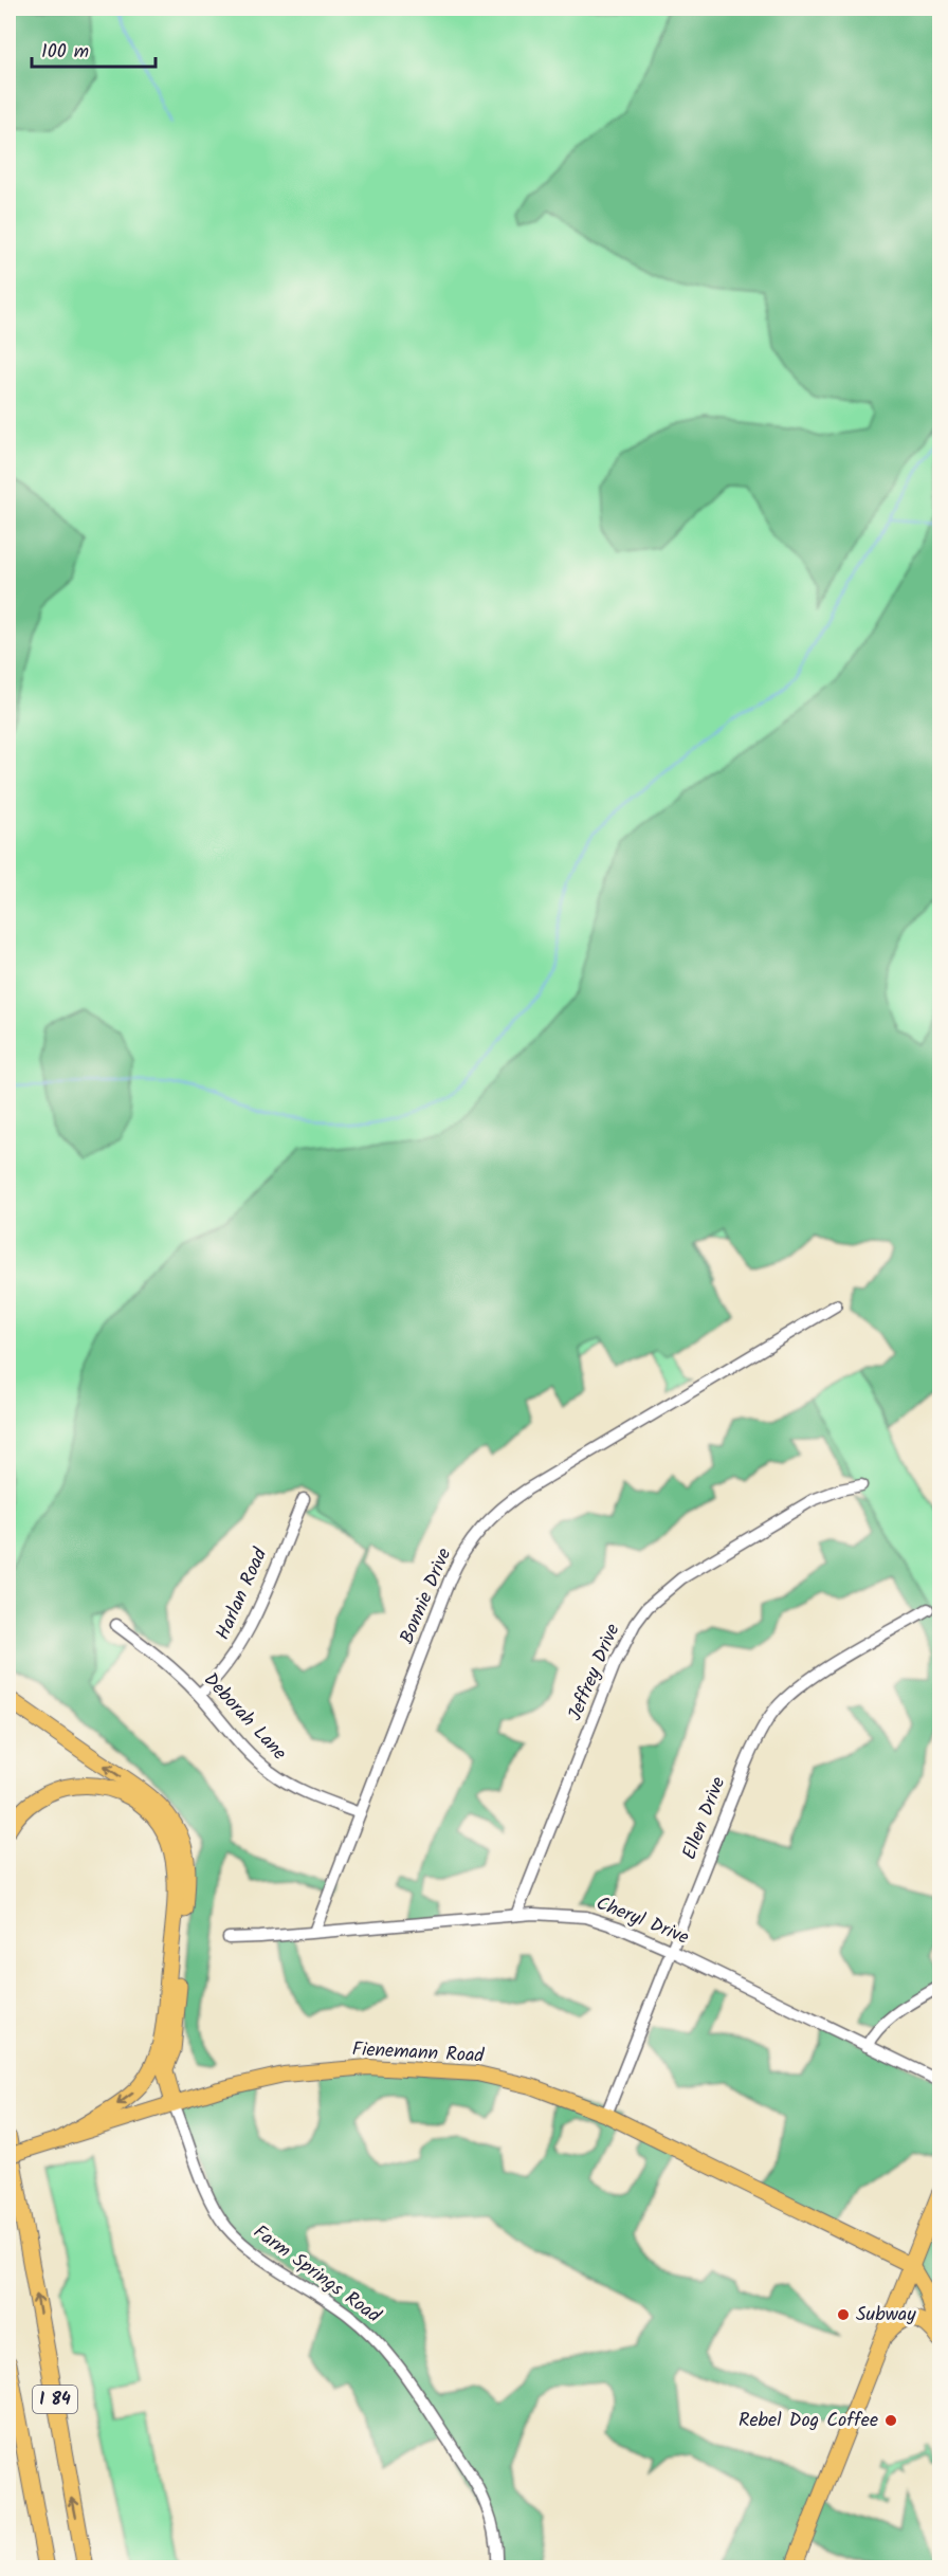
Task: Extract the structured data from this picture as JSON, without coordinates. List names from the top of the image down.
{
  "streets": {
    "highway": ["I 84"],
    "main road": ["Fienemann Road"],
    "street": [
      "Harlan Road",
      "Bonnie Drive",
      "Jeffrey Drive",
      "Deborah Lane",
      "Ellen Drive",
      "Cheryl Drive",
      "Farm Springs Road"
    ]
  },
  "crossings": [
    ["Harlan Road", "Deborah Lane"],
    ["Bonnie Drive", "Deborah Lane"],
    ["Bonnie Drive", "Cheryl Drive"],
    ["Jeffrey Drive", "Cheryl Drive"],
    ["Ellen Drive", "Cheryl Drive"],
    ["Ellen Drive", "Fienemann Road"],
    ["Fienemann Road", "Farm Springs Road"]
  ],
  "places": ["Subway", "Rebel Dog Coffee"],
  "scale_bar": "100 m"
}
